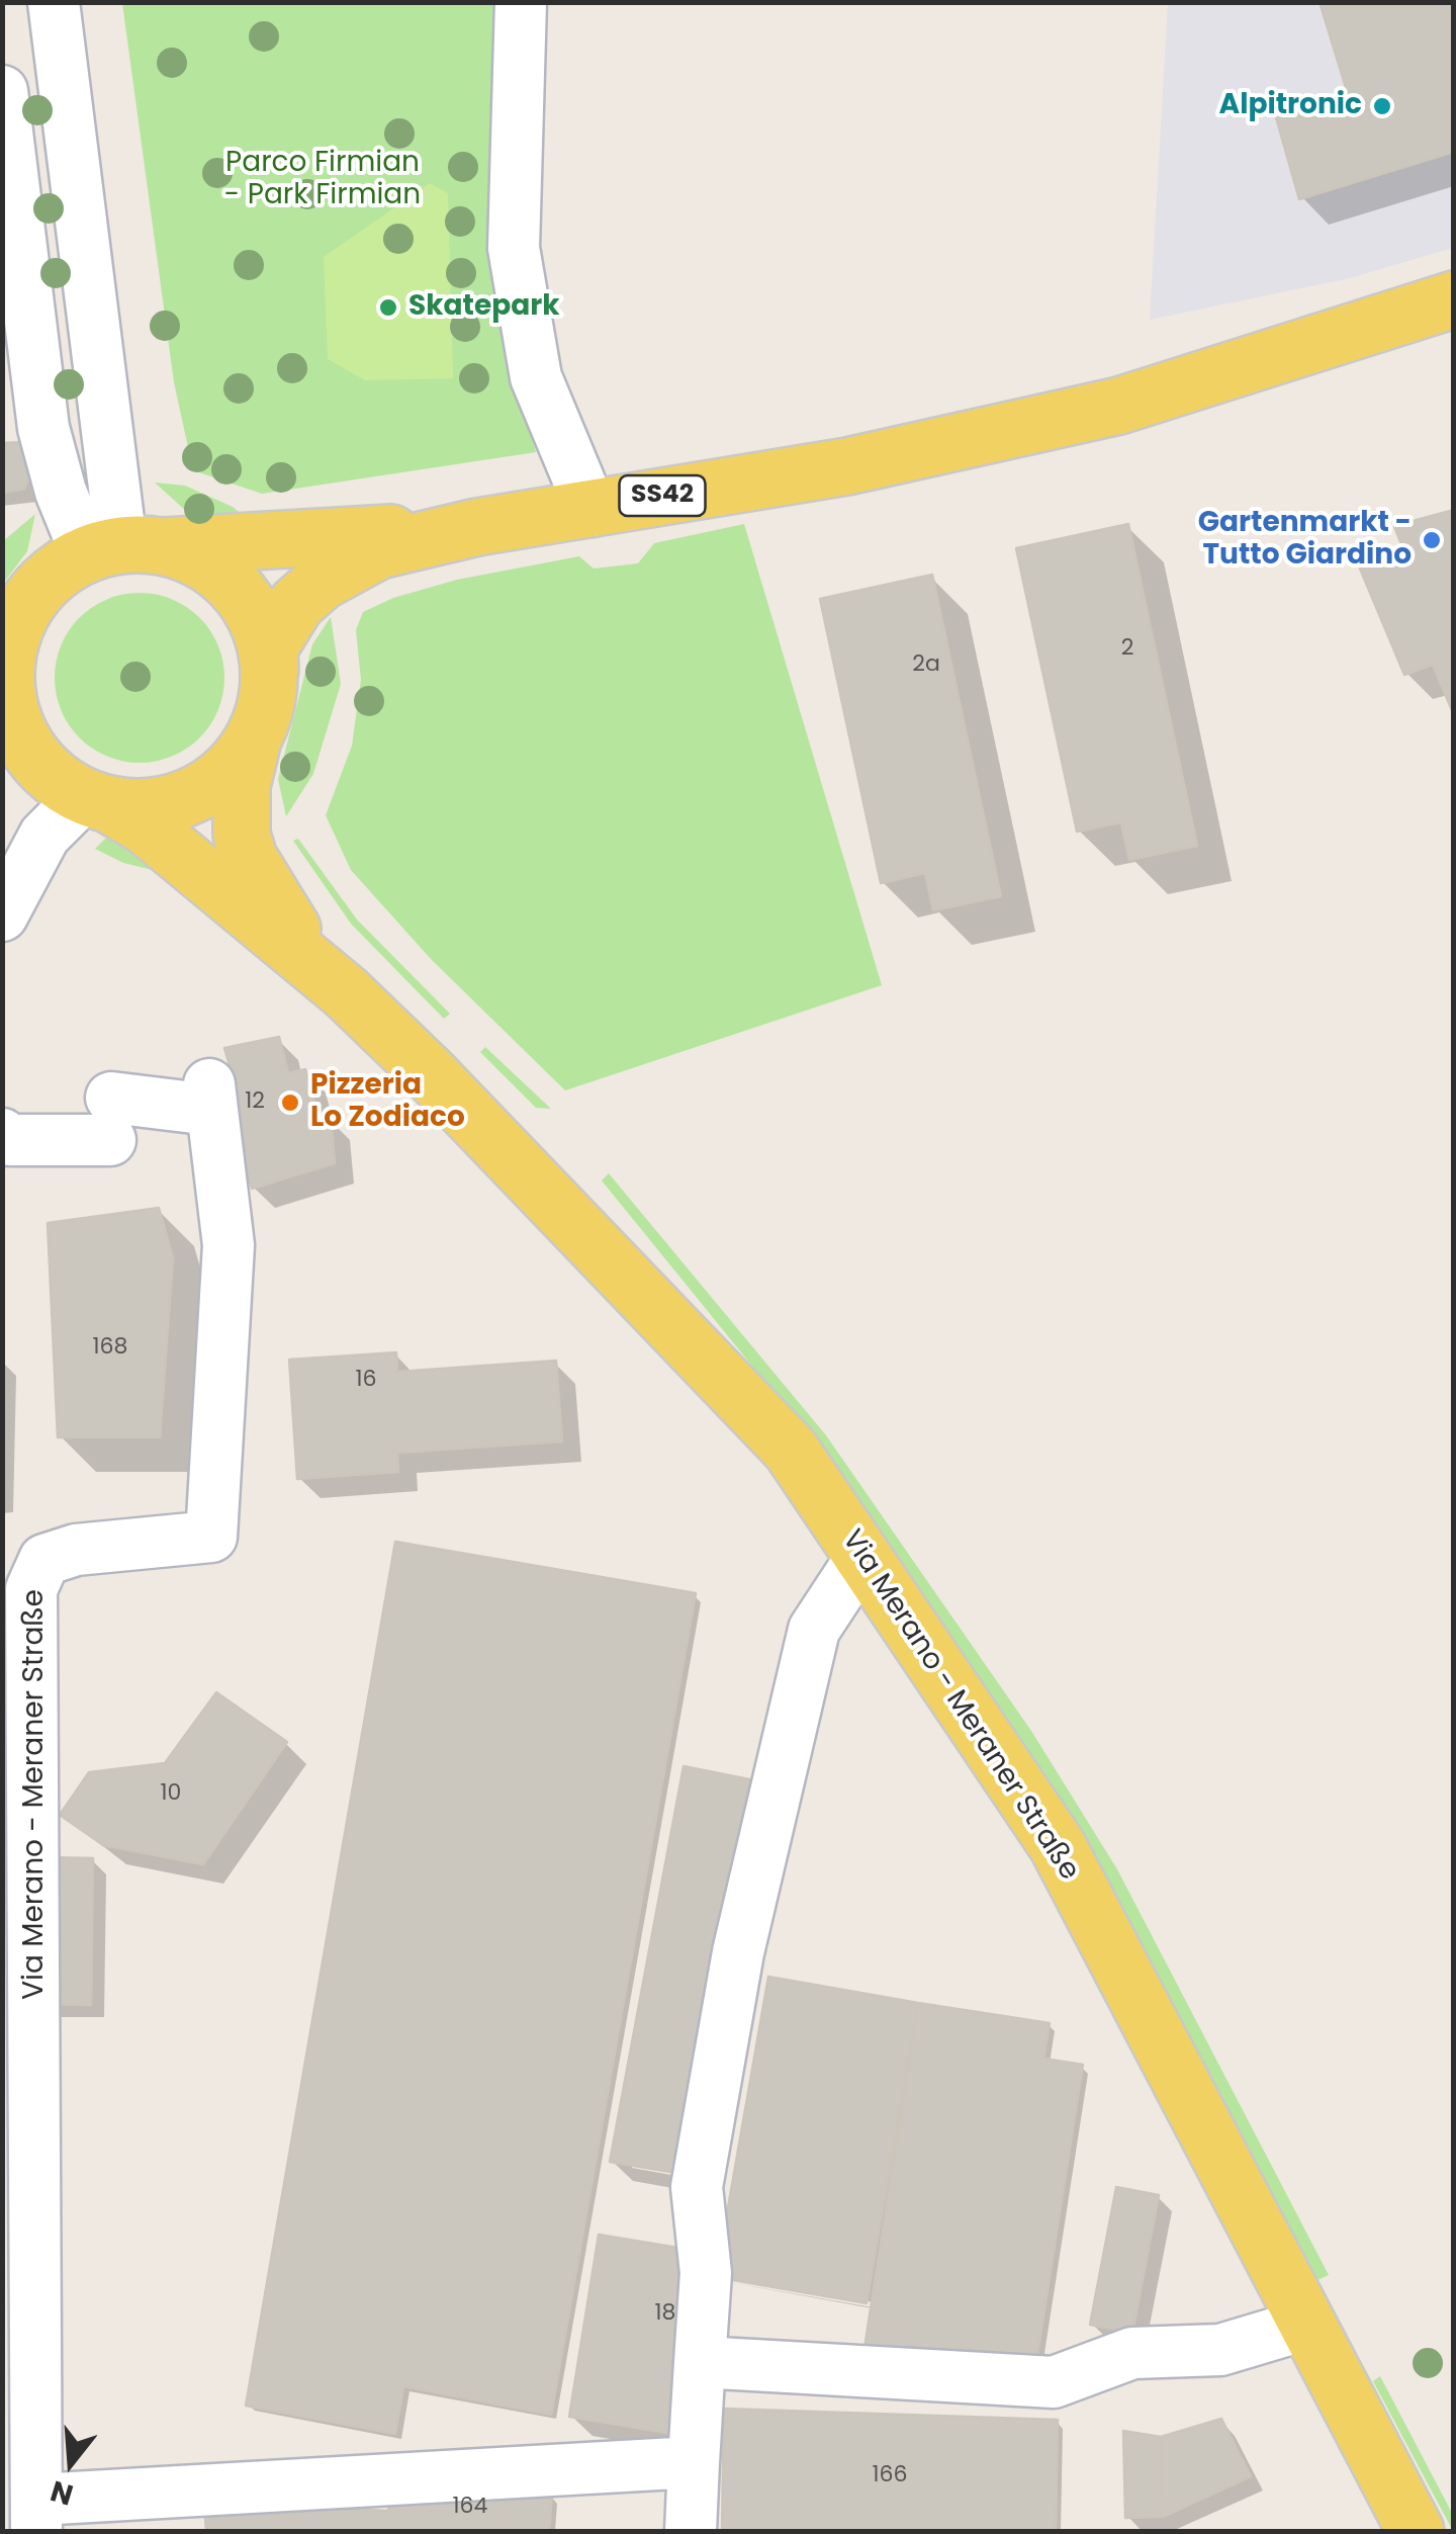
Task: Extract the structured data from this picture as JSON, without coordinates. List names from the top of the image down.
{
  "streets": {
    "main road": ["SS42", "Via Merano - Meraner Straße"]
  },
  "crossings": [
    ["SS42", "Via Merano - Meraner Straße"]
  ],
  "parks": ["Parco Firmian - Park Firmian"],
  "places": [
    "Alpitronic",
    "Skatepark",
    "Gartenmarkt - Tutto Giardino",
    "Pizzeria Lo Zodiaco"
  ],
  "house_numbers": [
    "2",
    "2a",
    "12",
    "168",
    "16",
    "10",
    "18",
    "166",
    "164"
  ],
  "north": "bottom"
}
